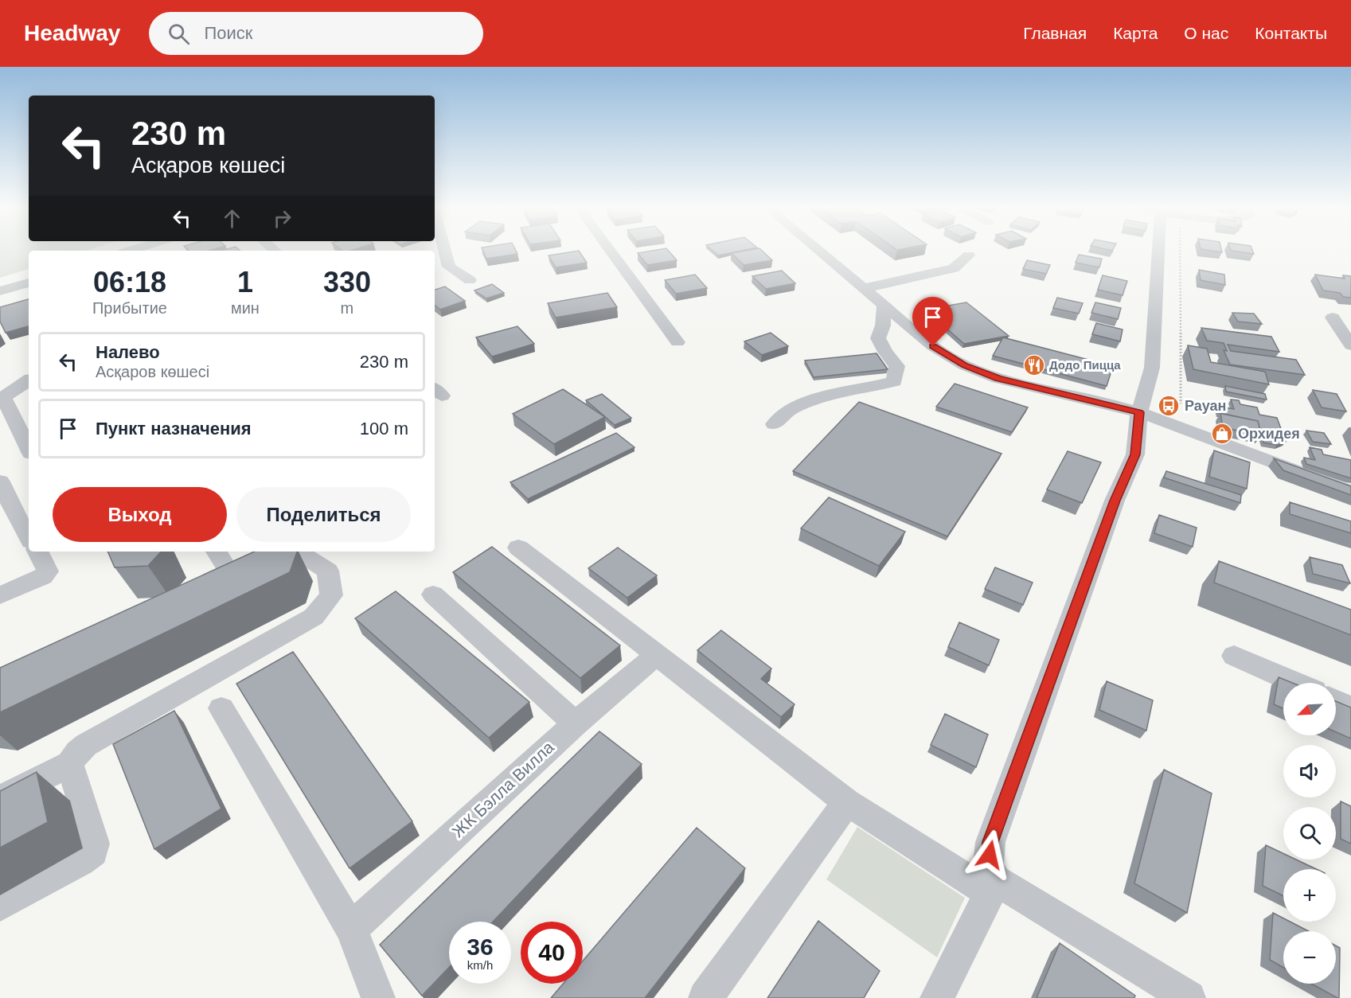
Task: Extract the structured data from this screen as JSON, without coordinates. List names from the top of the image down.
{
  "streets": {
    "street": ["ЖК Бэлла Вилла"]
  },
  "places": {
    "restaurant": ["Додо Пицца"],
    "bus stop": ["Рауан"],
    "shop": ["Орхидея"]
  },
  "north": "bottom left",
  "page": {
    "header": "Headway",
    "search": "Поиск",
    "nav": [
      "Главная",
      "Карта",
      "О нас",
      "Контакты"
    ],
    "turn": ["230 m", "Асқаров көшесі"],
    "eta": [
      "06:18",
      "Прибытие",
      "1",
      "мин",
      "330",
      "m"
    ],
    "list": [
      {
        "name": "Налево",
        "note": "Асқаров көшесі",
        "value": "230 m"
      },
      {
        "name": "Пункт назначения",
        "value": "100 m"
      }
    ],
    "buttons": ["Выход", "Поделиться"],
    "map_buttons": ["+", "−"],
    "speed": "36 km/h",
    "limit": "40"
  }
}
